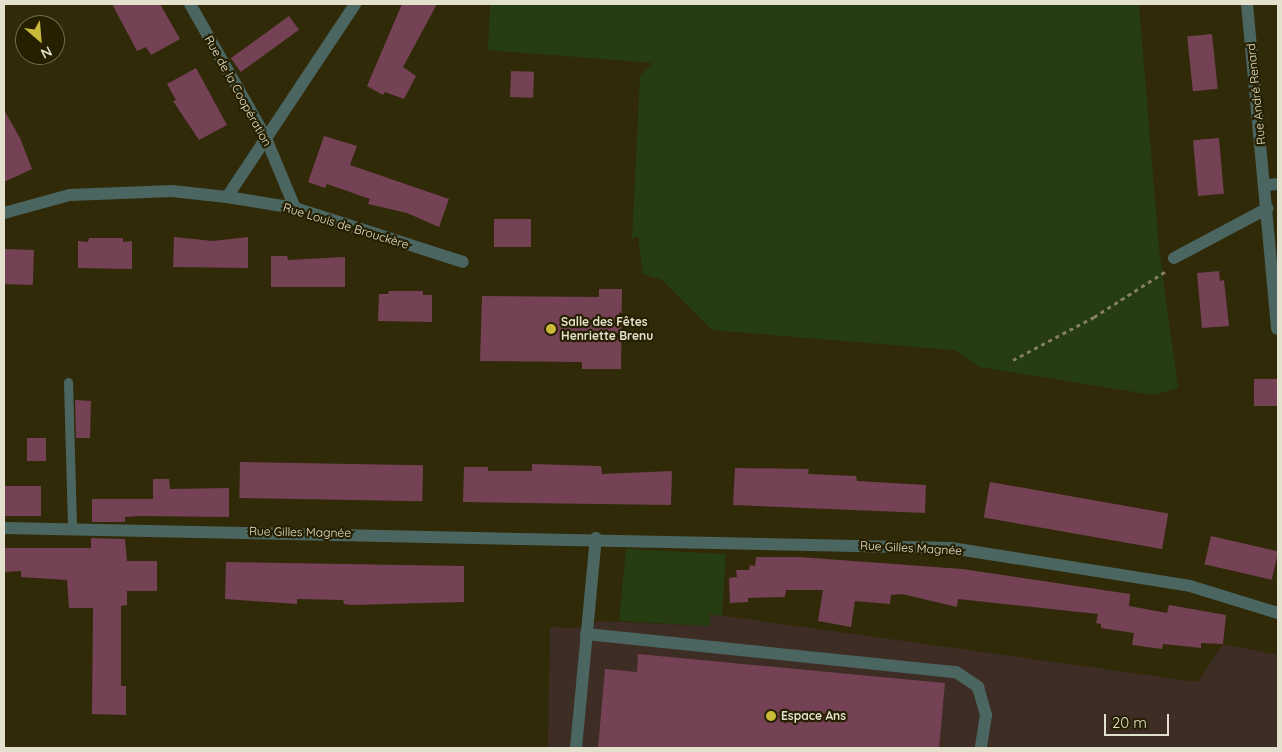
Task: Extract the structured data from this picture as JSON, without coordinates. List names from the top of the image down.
{
  "streets": {
    "street": [
      "Rue de la Coopération",
      "Rue André Renard",
      "Rue Louis de Brouckère",
      "Rue Gilles Magnée"
    ]
  },
  "crossings": [
    ["Rue de la Coopération", "Rue Louis de Brouckère"]
  ],
  "places": ["Salle des Fêtes Henriette Brenu", "Espace Ans"],
  "scale_bar": "20 m",
  "north": "bottom right"
}
